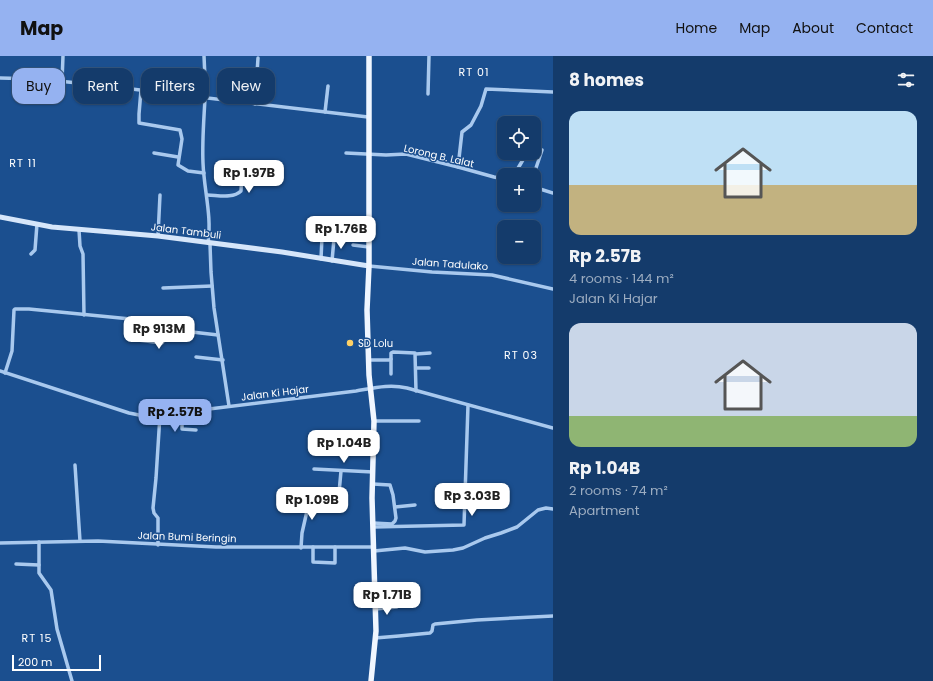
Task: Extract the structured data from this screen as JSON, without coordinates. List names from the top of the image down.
{
  "streets": {
    "street": [
      "Lorong B. Lalat",
      "Jalan Tambuli",
      "Jalan Tadulako",
      "Jalan Ki Hajar",
      "Jalan Bumi Beringin"
    ]
  },
  "crossings": [
    ["Jalan Tambuli", "Jalan Tadulako"]
  ],
  "districts": [
    "RT 01",
    "RT 11",
    "RT 03",
    "RT 15"
  ],
  "places": ["SD Lolu"],
  "scale_bar": "200 m",
  "page": {
    "header": "Map",
    "nav": [
      "Home",
      "Map",
      "About",
      "Contact"
    ],
    "heading": "8 homes",
    "chip": [
      "Buy",
      "Rent",
      "Filters",
      "New"
    ],
    "list": [
      {
        "name": "Rp 2.57B",
        "note": "4 rooms · 144 m² · Jalan Ki Hajar"
      },
      {
        "name": "Rp 1.04B",
        "note": "2 rooms · 74 m² · Apartment"
      }
    ],
    "map_buttons": ["+", "−"],
    "price": [
      "Rp 1.97B",
      "Rp 1.76B",
      "Rp 913M",
      "Rp 2.57B",
      "Rp 1.04B",
      "Rp 3.03B",
      "Rp 1.09B",
      "Rp 1.71B"
    ],
    "scale": "200 m"
  }
}
